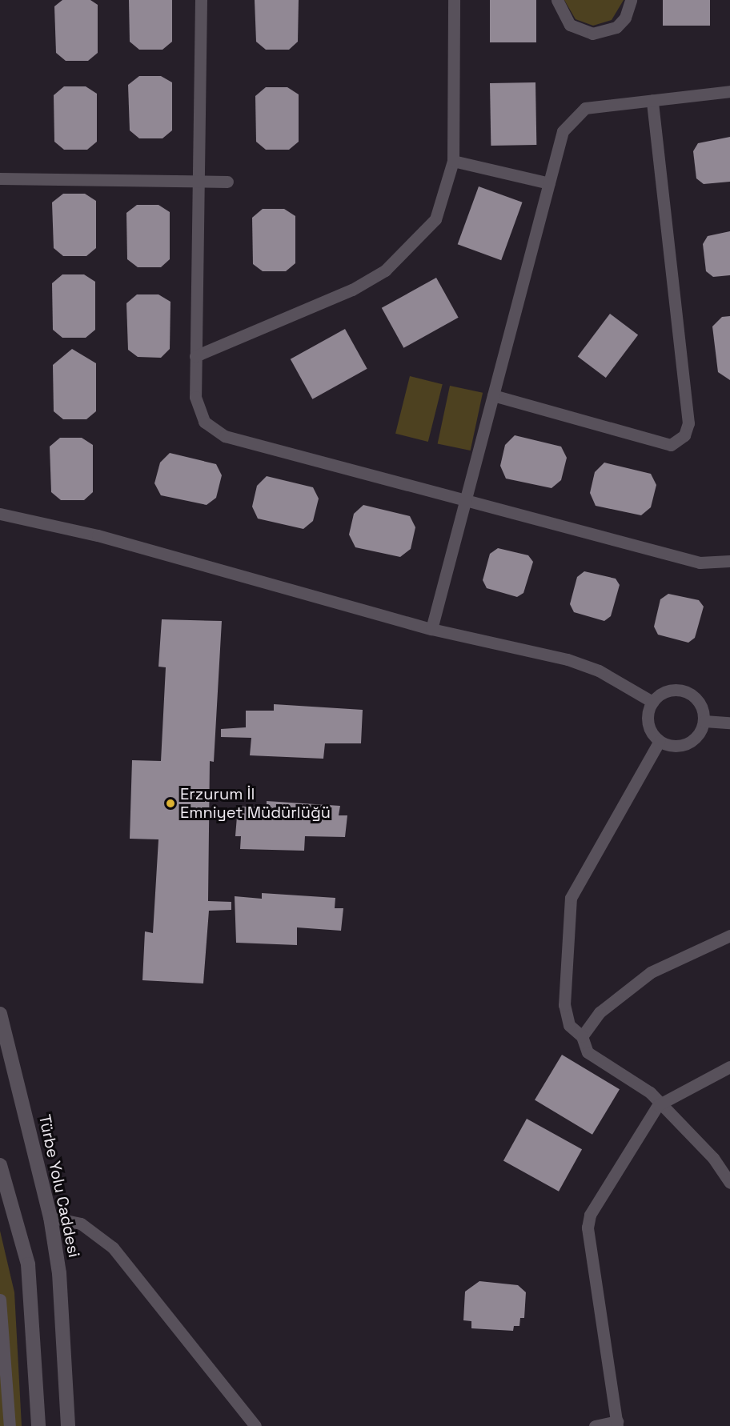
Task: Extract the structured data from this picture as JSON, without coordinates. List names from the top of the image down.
{
  "streets": {
    "street": ["Türbe Yolu Caddesi"]
  },
  "places": ["Erzurum İl Emniyet Müdürlüğü"]
}
